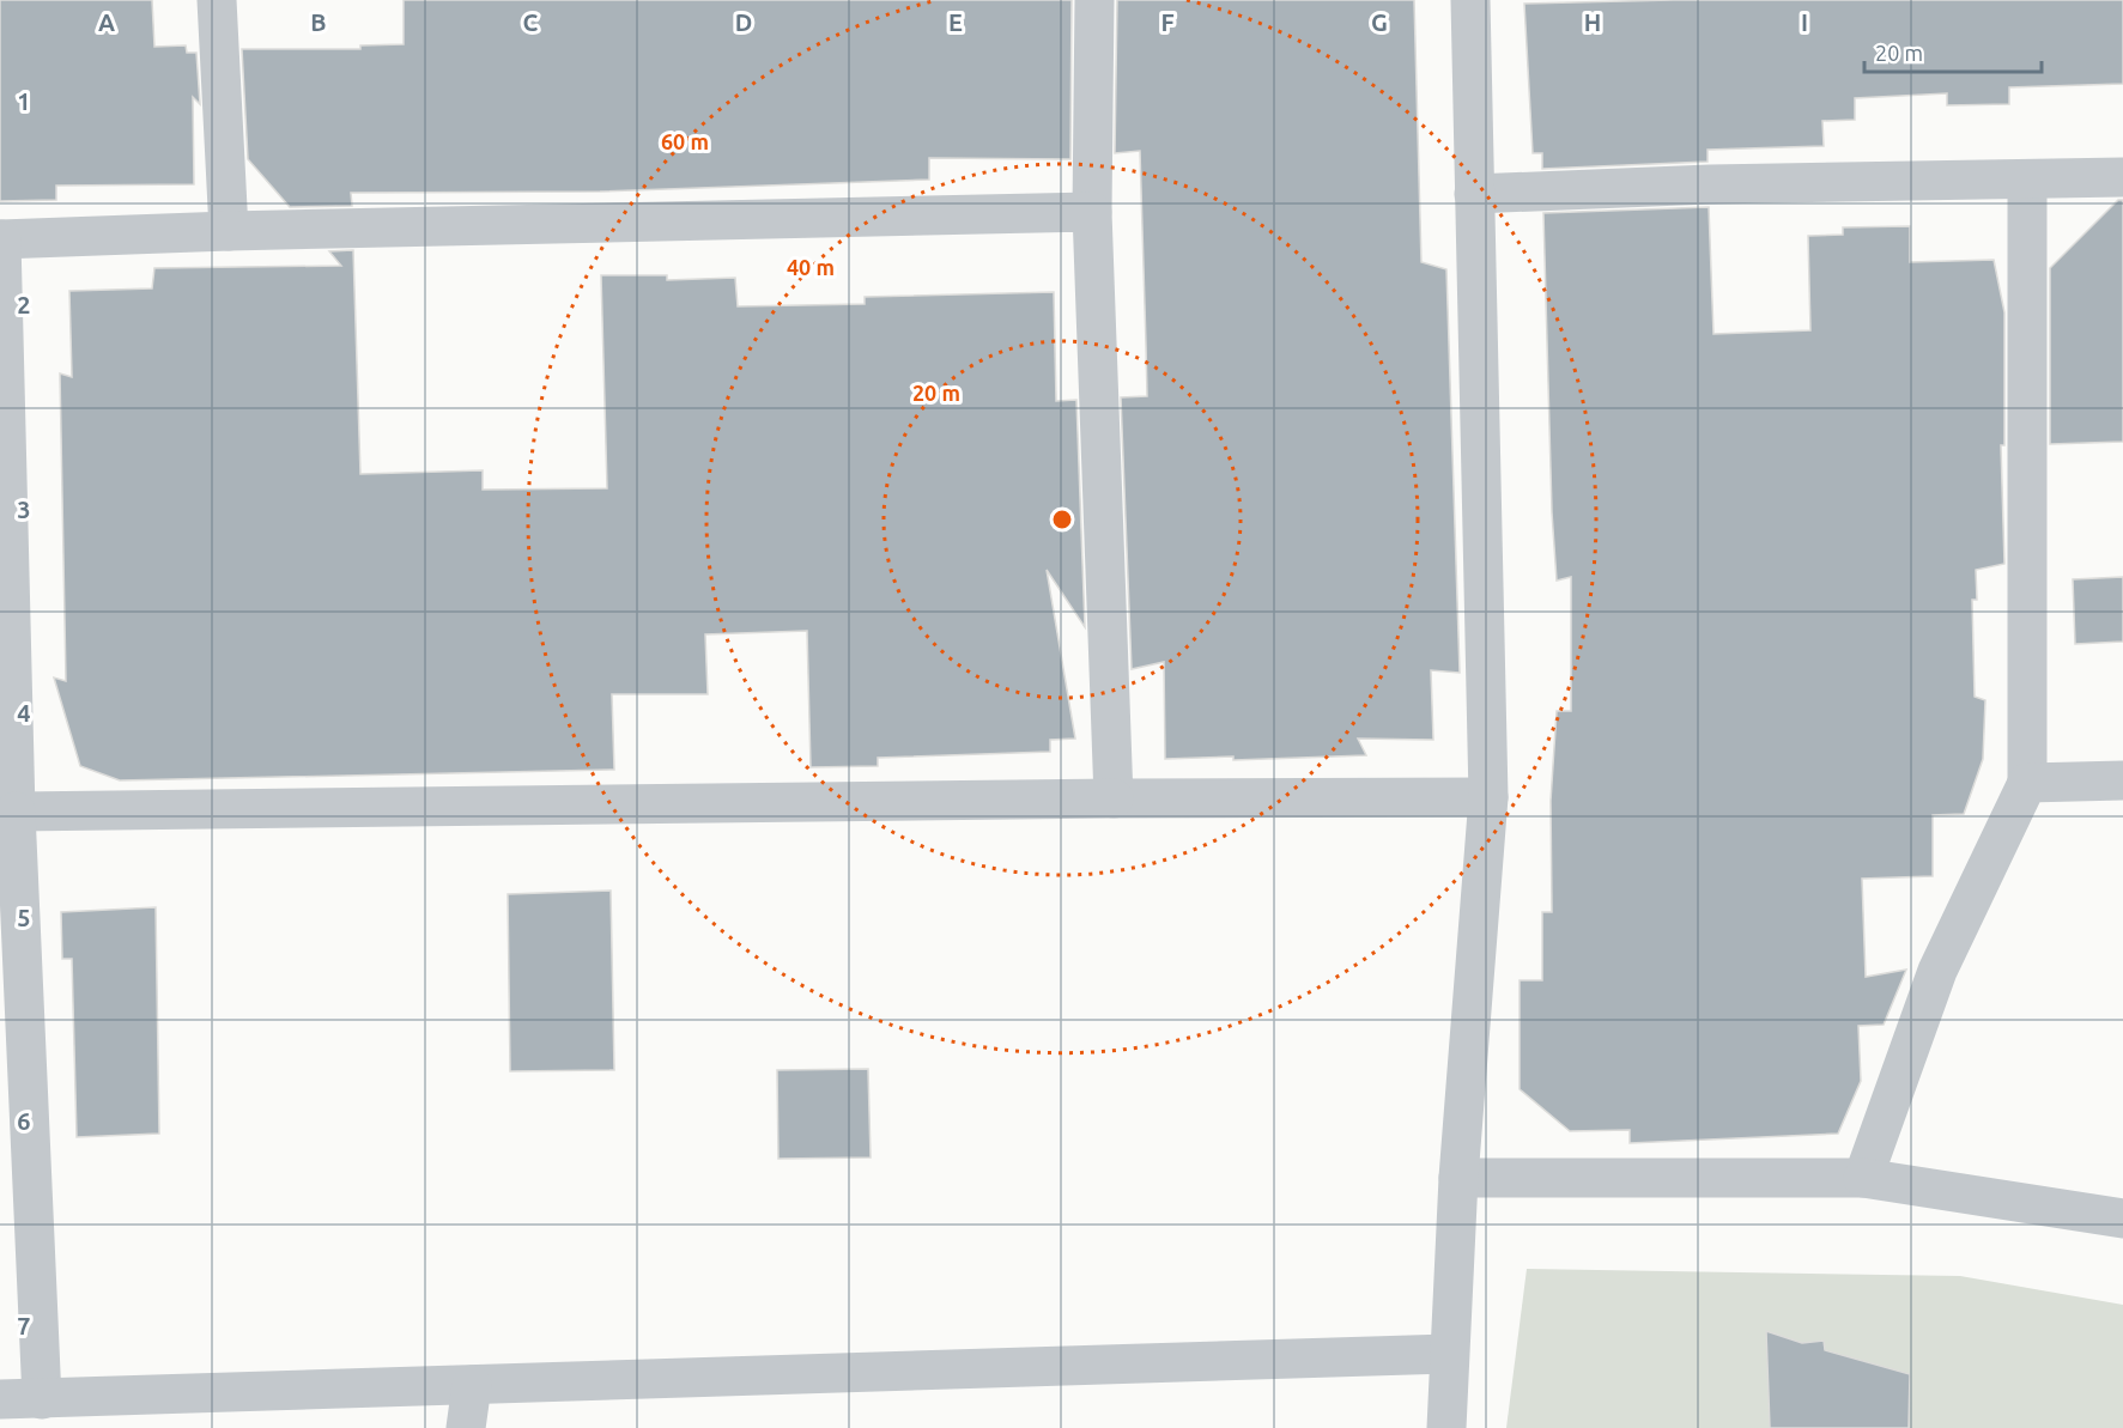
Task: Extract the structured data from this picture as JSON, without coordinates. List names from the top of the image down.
{
  "scale_bar": "20 m",
  "grid": {
    "columns": [
      "A",
      "B",
      "C",
      "D",
      "E",
      "F",
      "G",
      "H",
      "I"
    ],
    "rows": [
      "1",
      "2",
      "3",
      "4",
      "5",
      "6",
      "7"
    ]
  },
  "rings": ["60 m", "40 m", "20 m"]
}
